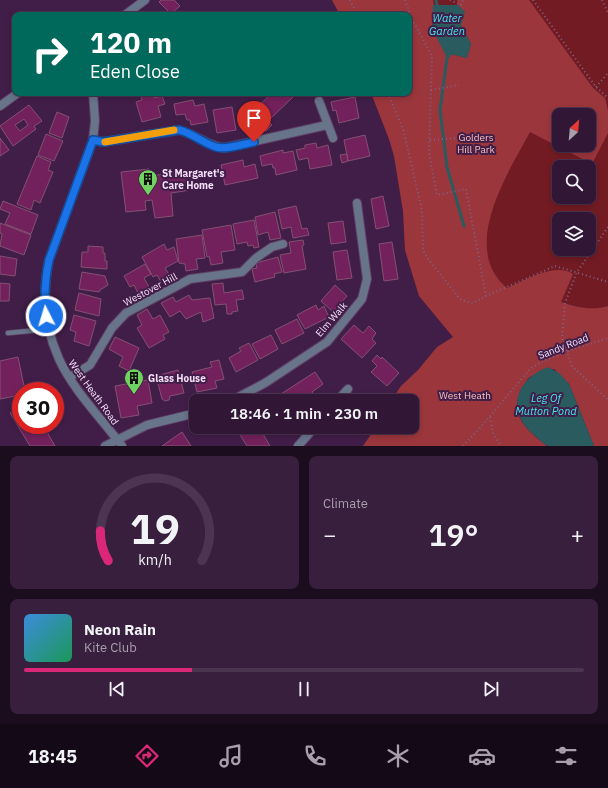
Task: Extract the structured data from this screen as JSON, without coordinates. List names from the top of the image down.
{
  "streets": {
    "street": ["Westover Hill", "Elm Walk", "West Heath Road"],
    "path": ["Sandy Road"]
  },
  "crossings": [
    ["Westover Hill", "West Heath Road"]
  ],
  "water": ["Water Garden", "Leg Of Mutton Pond"],
  "parks": ["Golders Hill Park", "West Heath"],
  "places": {
    "building": ["St Margaret's Care Home", "Glass House"]
  },
  "north": "top right",
  "page": {
    "turn": ["120 m", "Eden Close"],
    "limit": "30",
    "trip": "18:46 · 1 min · 230 m",
    "tile": "Climate",
    "heat": ["−", "19°", "+"],
    "song": ["Neon Rain", "Kite Club"],
    "tabs": "18:45",
    "gauge": ["19", "km/h"]
  }
}
